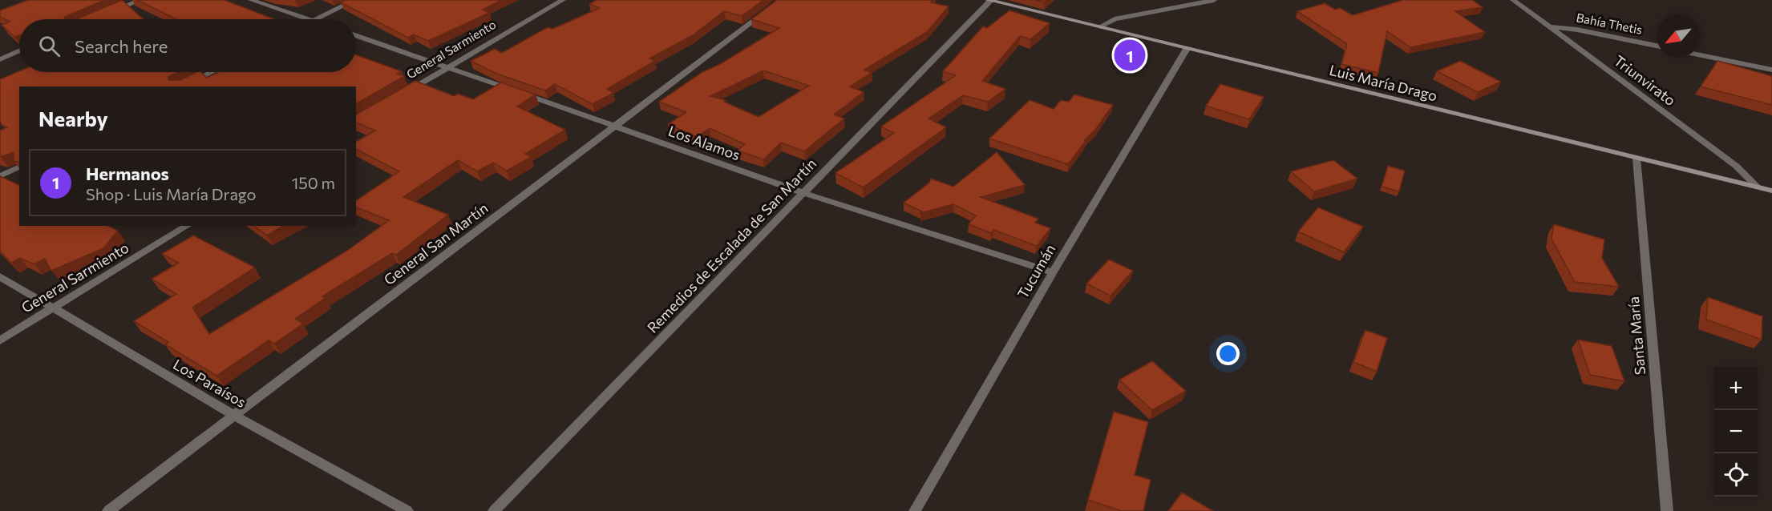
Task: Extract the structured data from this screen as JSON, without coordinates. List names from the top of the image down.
{
  "streets": {
    "main road": ["Luis María Drago"],
    "street": [
      "Bahía Thetis",
      "General Sarmiento",
      "Triunvirato",
      "Los Alamos",
      "General San Martín",
      "Remedios de Escalada de San Martín",
      "Tucumán",
      "Santa María",
      "Los Paraísos"
    ]
  },
  "crossings": [
    ["Bahía Thetis", "Triunvirato"],
    ["General Sarmiento", "Los Alamos"],
    ["General Sarmiento", "Los Paraísos"],
    ["Triunvirato", "Luis María Drago"],
    ["Luis María Drago", "Remedios de Escalada de San Martín"],
    ["Luis María Drago", "Tucumán"],
    ["Luis María Drago", "Santa María"],
    ["Los Alamos", "General San Martín"],
    ["Los Alamos", "Remedios de Escalada de San Martín"],
    ["Los Alamos", "Tucumán"],
    ["General San Martín", "Los Paraísos"]
  ],
  "north": "bottom left",
  "page": {
    "search": "Search here",
    "pins": "1",
    "heading": "Nearby",
    "list": [
      {
        "mark": "1",
        "name": "Hermanos",
        "note": "Shop · Luis María Drago",
        "value": "150 m"
      }
    ],
    "map_buttons": ["+", "−"]
  }
}
